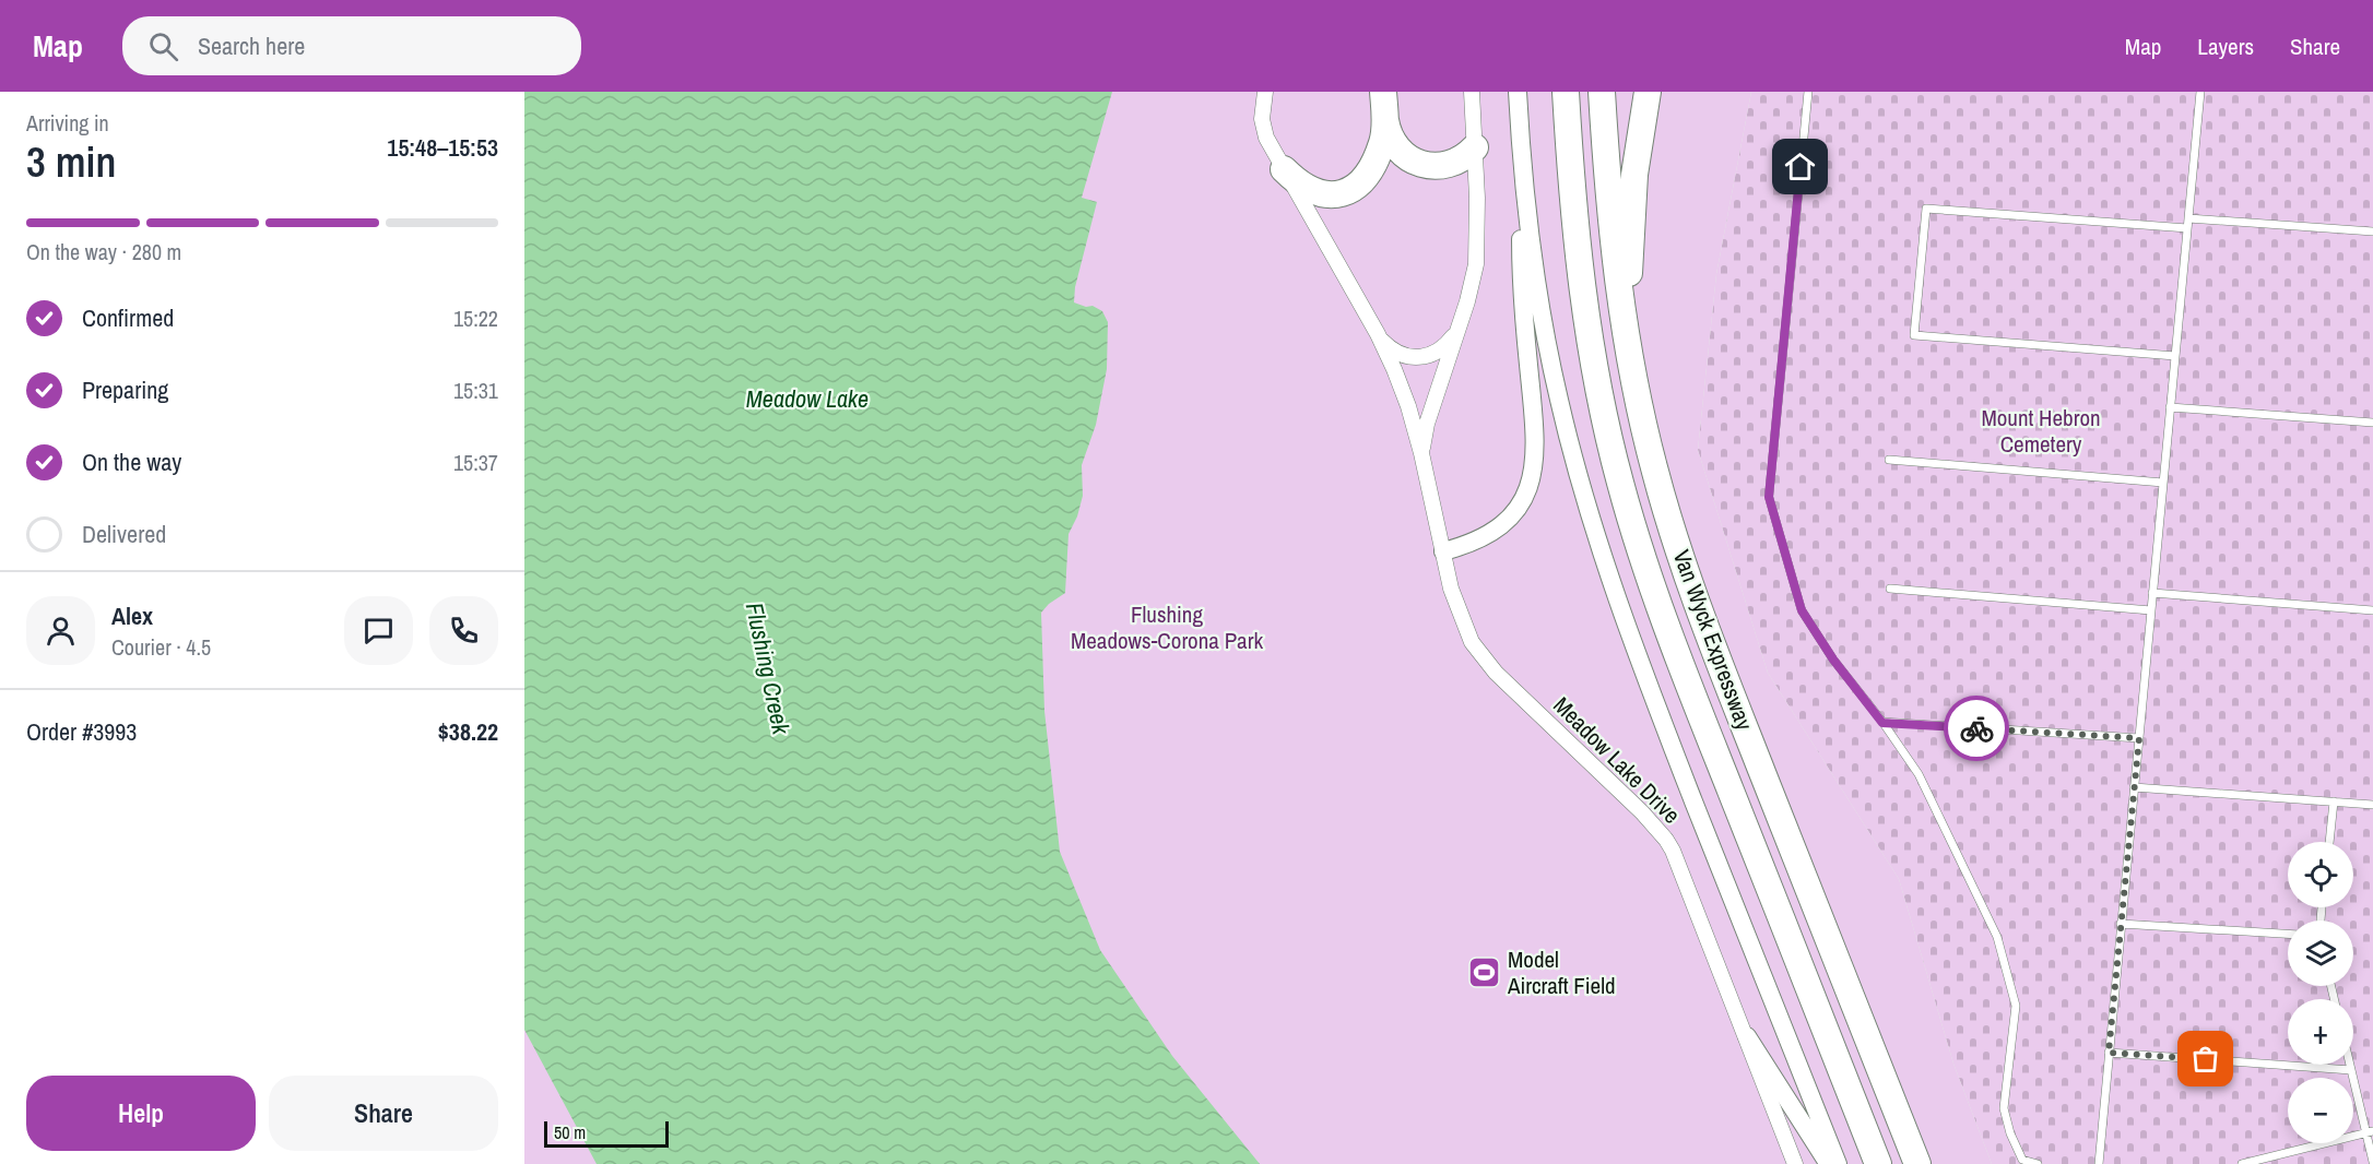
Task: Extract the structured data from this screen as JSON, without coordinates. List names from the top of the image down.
{
  "streets": {
    "highway": ["Van Wyck Expressway"],
    "street": ["Meadow Lake Drive"]
  },
  "water": ["Meadow Lake", "Flushing Creek"],
  "parks": ["Mount Hebron Cemetery", "Flushing Meadows-Corona Park"],
  "places": {
    "sports": ["Model Aircraft Field"]
  },
  "scale_bar": "50 m",
  "page": {
    "header": "Map",
    "search": "Search here",
    "nav": ["Map", "Layers", "Share"],
    "heading": ["3 min", "Arriving in", "15:48–15:53"],
    "panel": [
      "Alex",
      "Courier · 4.5",
      "Order #3993",
      "$38.22"
    ],
    "bar": "On the way · 280 m",
    "list": [
      ["Confirmed", "15:22"],
      ["Preparing", "15:31"],
      ["On the way", "15:37"],
      "Delivered"
    ],
    "map_buttons": ["+", "−"],
    "buttons": ["Help", "Share"],
    "scale": "50 m"
  }
}
